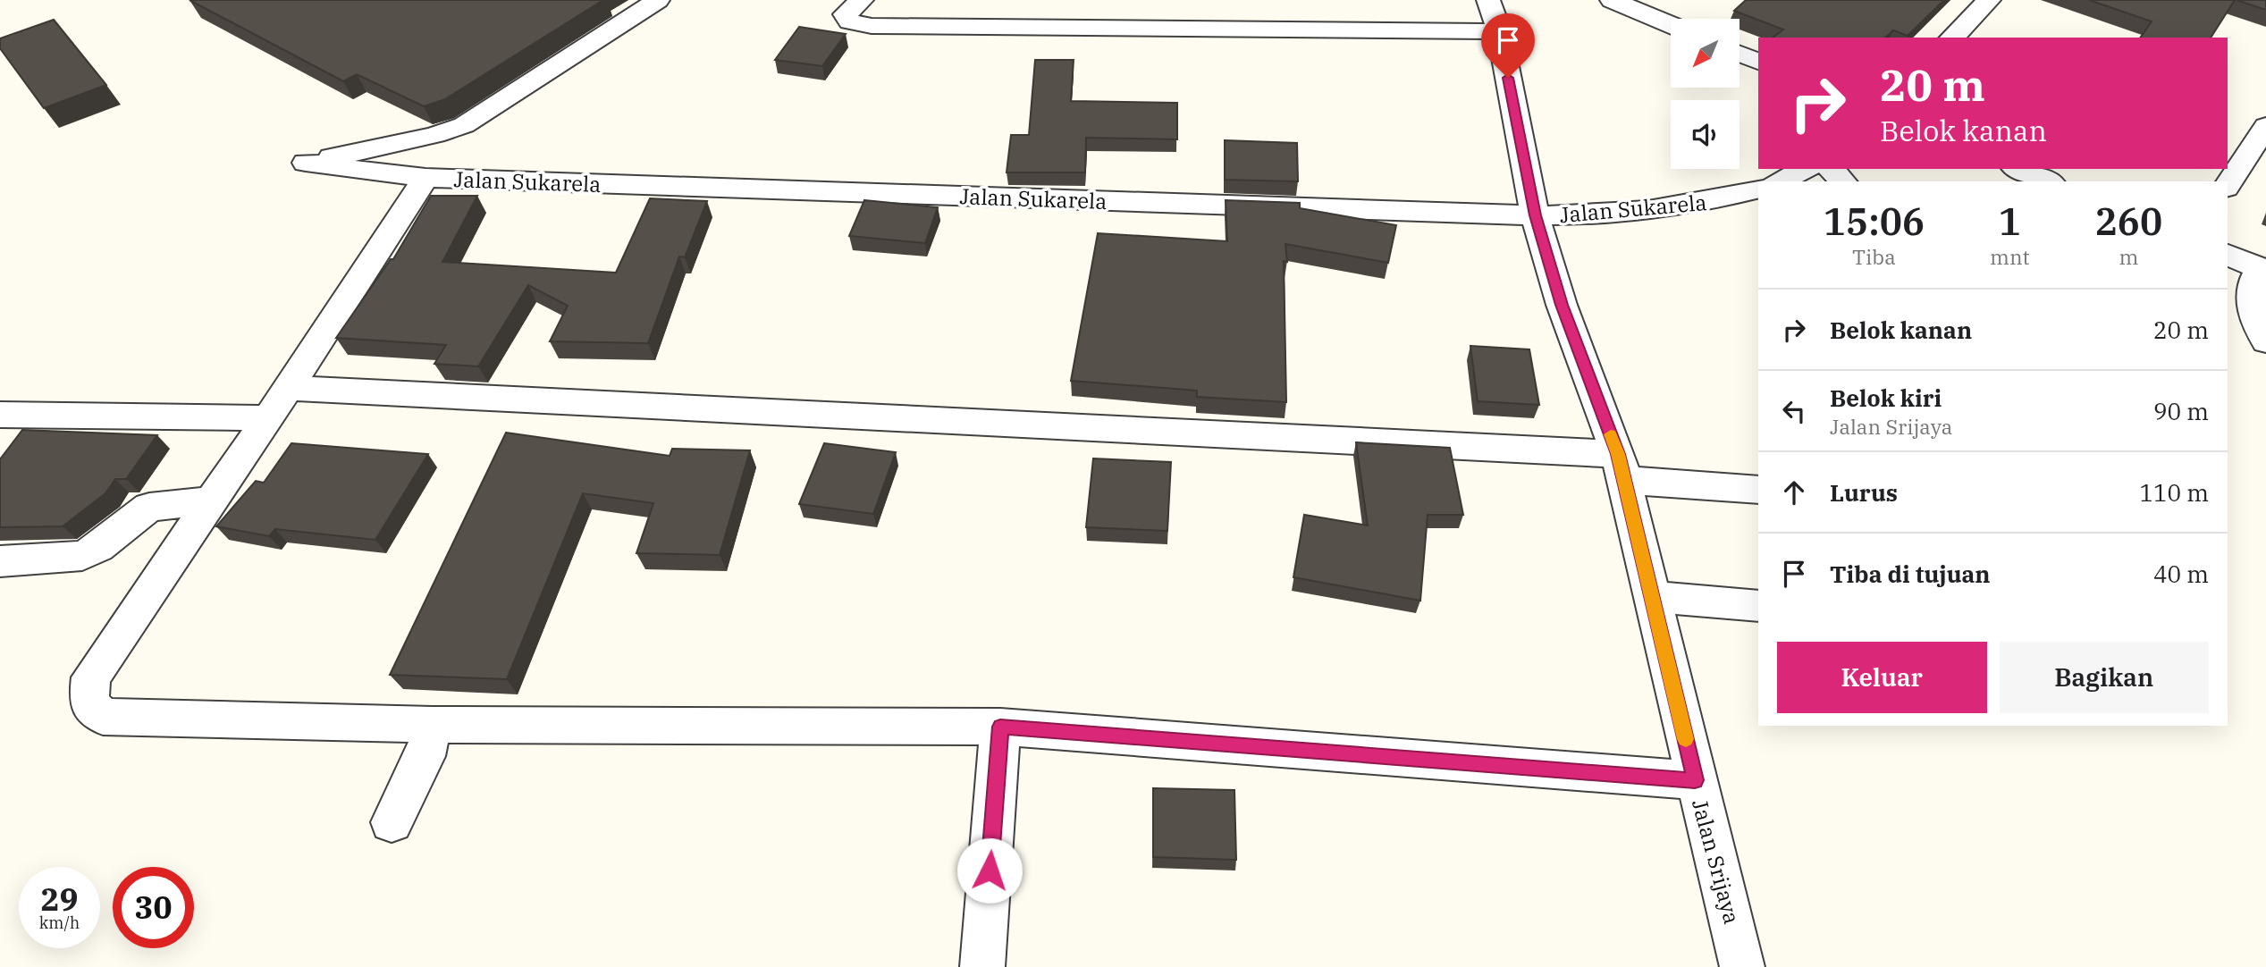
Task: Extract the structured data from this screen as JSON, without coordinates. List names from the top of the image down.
{
  "streets": {
    "street": ["Jalan Sukarela", "Jalan Srijaya"]
  },
  "crossings": [
    ["Jalan Sukarela", "Jalan Srijaya"]
  ],
  "north": "bottom left",
  "page": {
    "turn": ["20 m", "Belok kanan"],
    "eta": [
      "15:06",
      "Tiba",
      "1",
      "mnt",
      "260",
      "m"
    ],
    "list": [
      {
        "name": "Belok kanan",
        "value": "20 m"
      },
      {
        "name": "Belok kiri",
        "note": "Jalan Srijaya",
        "value": "90 m"
      },
      {
        "name": "Lurus",
        "value": "110 m"
      },
      {
        "name": "Tiba di tujuan",
        "value": "40 m"
      }
    ],
    "buttons": ["Keluar", "Bagikan"],
    "speed": "29 km/h",
    "limit": "30"
  }
}
